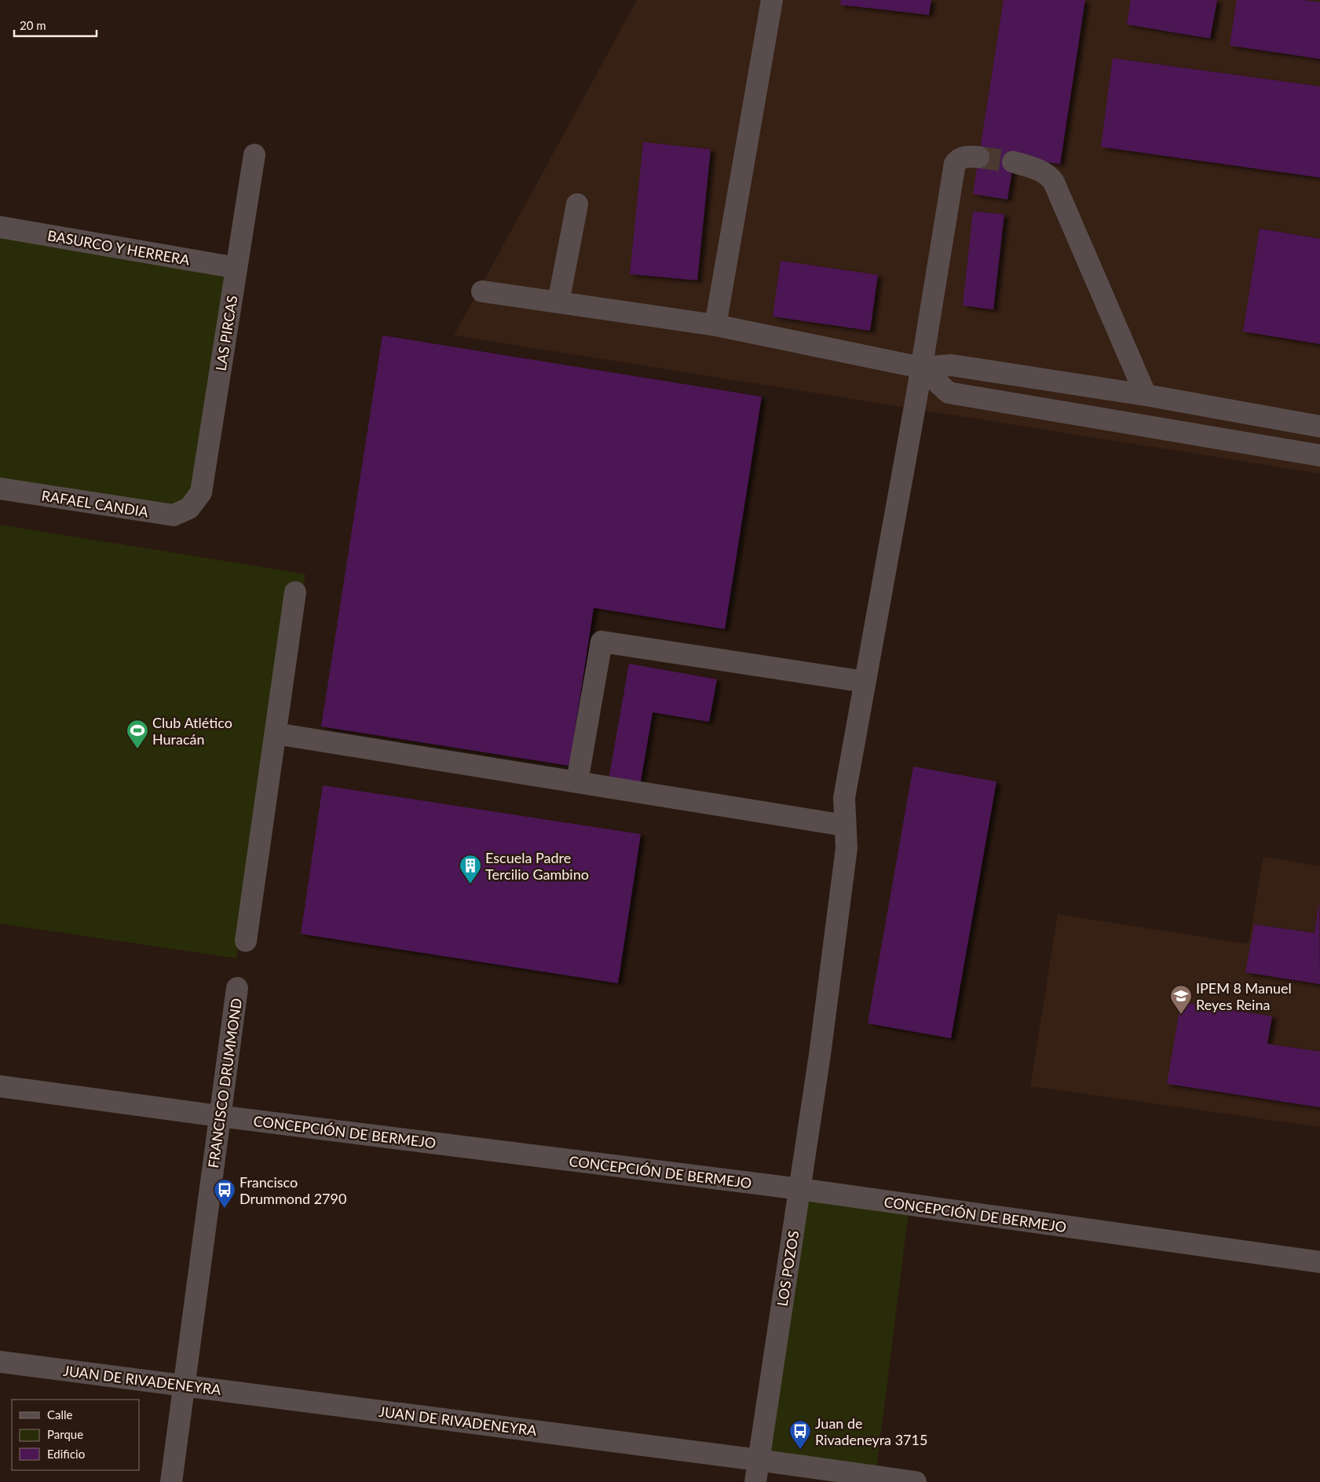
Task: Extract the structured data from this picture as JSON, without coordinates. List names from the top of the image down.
{
  "streets": {
    "street": [
      "BASURCO Y HERRERA",
      "LAS PIRCAS",
      "RAFAEL CANDIA",
      "FRANCISCO DRUMMOND",
      "CONCEPCIÓN DE BERMEJO",
      "LOS POZOS",
      "JUAN DE RIVADENEYRA"
    ]
  },
  "crossings": [
    ["BASURCO Y HERRERA", "LAS PIRCAS"],
    ["LAS PIRCAS", "RAFAEL CANDIA"],
    ["FRANCISCO DRUMMOND", "CONCEPCIÓN DE BERMEJO"],
    ["FRANCISCO DRUMMOND", "JUAN DE RIVADENEYRA"],
    ["CONCEPCIÓN DE BERMEJO", "LOS POZOS"],
    ["LOS POZOS", "JUAN DE RIVADENEYRA"]
  ],
  "places": {
    "sports": ["Club Atlético Huracán"],
    "building": ["Escuela Padre Tercilio Gambino"],
    "school or university": ["IPEM 8 Manuel Reyes Reina"],
    "bus stop": ["Francisco Drummond 2790", "Juan de Rivadeneyra 3715"]
  },
  "legend": ["Calle", "Parque", "Edificio"],
  "scale_bar": "20 m"
}
